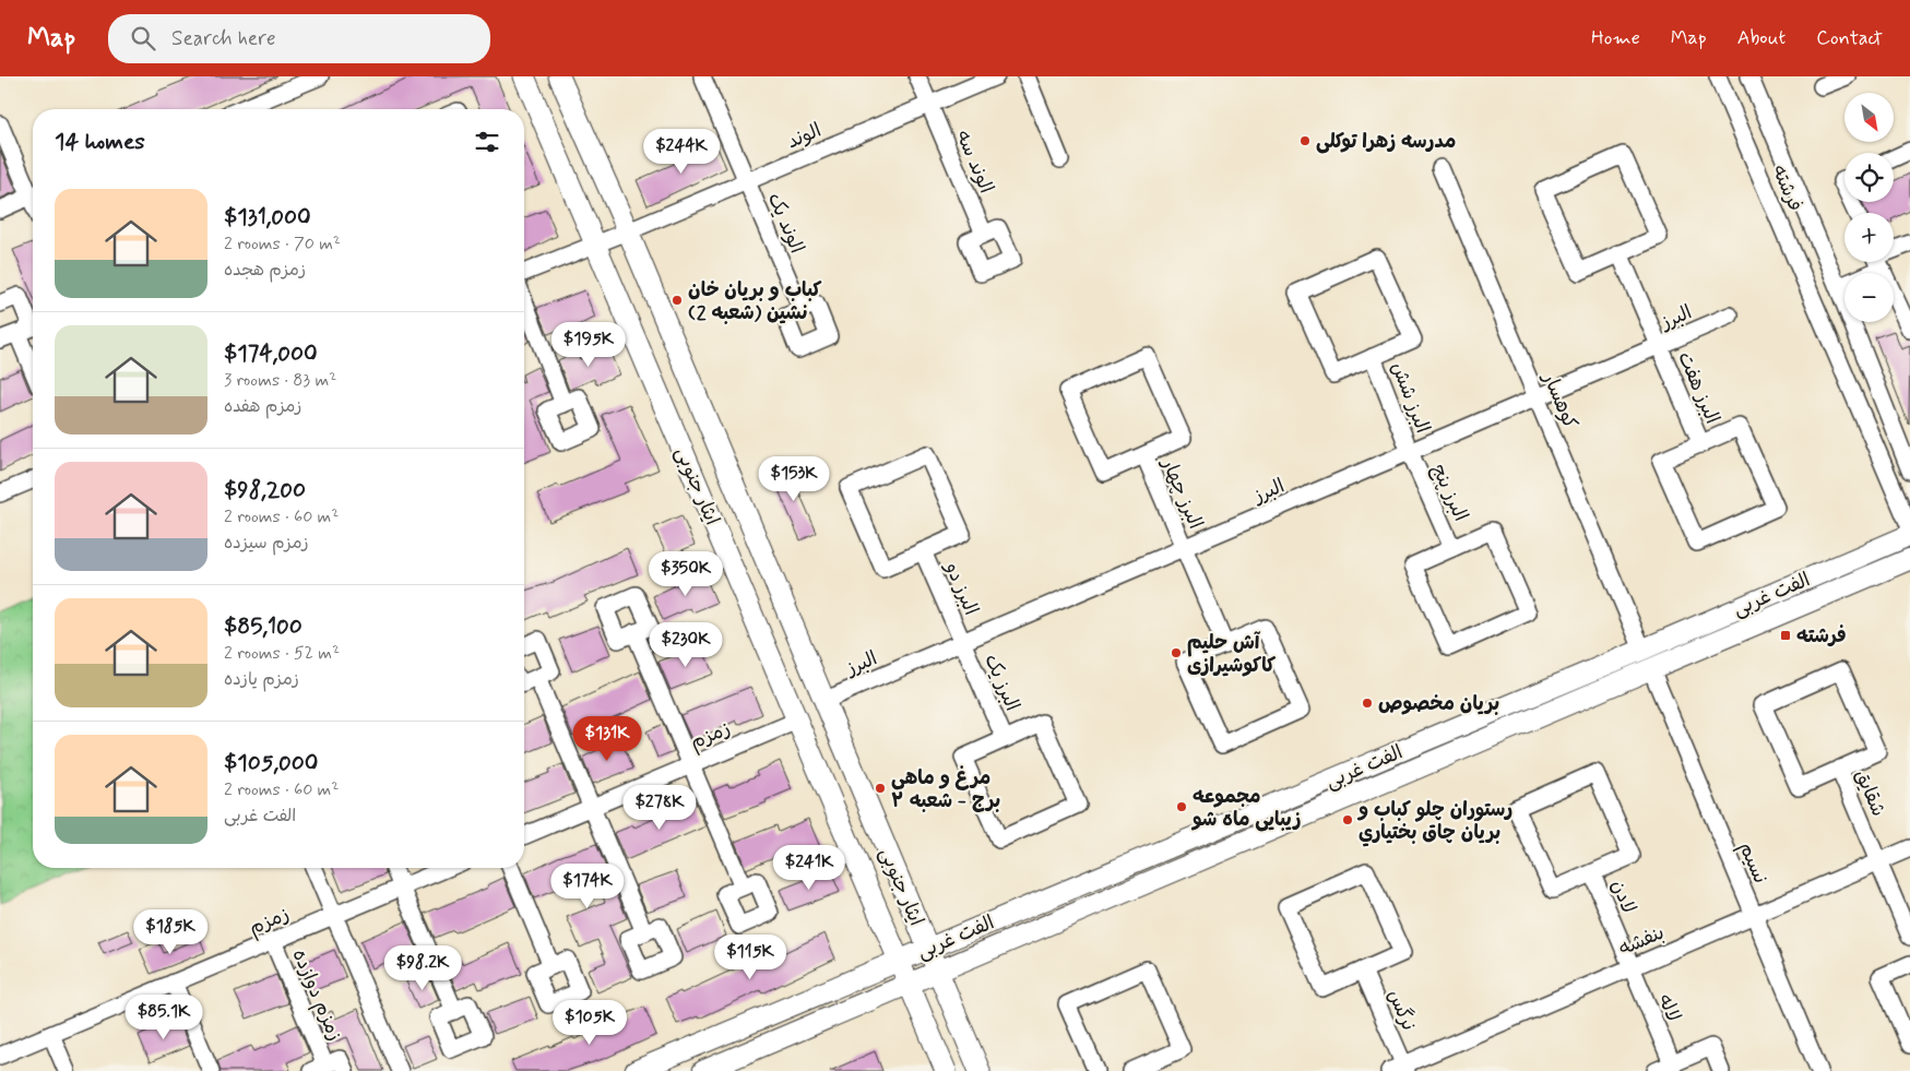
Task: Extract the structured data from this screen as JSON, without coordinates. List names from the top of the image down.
{
  "streets": {
    "main road": ["ایثار جنوبی", "الفت غربی"],
    "street": [
      "الوند",
      "الوند سه",
      "فرشته",
      "الوند یک",
      "البرز",
      "البرز هفت",
      "البرز شش",
      "کوهسار",
      "البرز پنج",
      "البرز چهار",
      "البرز دو",
      "البرز یک",
      "زمزم",
      "شقایق",
      "نسیم",
      "لادن",
      "بنفشه",
      "زمزم دوازده",
      "لاله",
      "نرگس"
    ]
  },
  "crossings": [
    ["الوند", "الوند سه"],
    ["الوند", "الوند یک"],
    ["الوند", "ایثار جنوبی"],
    ["البرز", "البرز هفت"],
    ["البرز", "البرز شش"],
    ["البرز", "کوهسار"],
    ["البرز", "ایثار جنوبی"],
    ["البرز", "البرز پنج"],
    ["البرز", "البرز چهار"],
    ["البرز", "البرز دو"],
    ["البرز", "البرز یک"],
    ["البرز شش", "البرز پنج"],
    ["کوهسار", "الفت غربی"],
    ["ایثار جنوبی", "الفت غربی"],
    ["ایثار جنوبی", "زمزم"],
    ["البرز دو", "البرز یک"],
    ["الفت غربی", "نسیم"],
    ["زمزم", "زمزم دوازده"],
    ["شقایق", "بنفشه"],
    ["نسیم", "بنفشه"],
    ["لادن", "بنفشه"],
    ["لادن", "لاله"],
    ["بنفشه", "لاله"],
    ["بنفشه", "نرگس"]
  ],
  "places": {
    "other": [
      "مدرسه زهرا توکلی",
      "کباب و بریان خان نشین (شعبه 2)",
      "آش حلیم کاکوشیرازی",
      "بریان مخصوص",
      "مرغ و ماهی برج - شعبه ۲",
      "مجموعه زیبایی ماه شو",
      "رستوران چلو كباب و بريان چاق بختياري"
    ],
    "transit": ["فرشته"]
  },
  "north": "bottom right",
  "page": {
    "header": "Map",
    "search": "Search here",
    "nav": [
      "Home",
      "Map",
      "About",
      "Contact"
    ],
    "map_buttons": ["+", "−"],
    "heading": "14 homes",
    "price": [
      "$244K",
      "$195K",
      "$153K",
      "$350K",
      "$230K",
      "$131K",
      "$278K",
      "$241K",
      "$174K",
      "$185K",
      "$115K",
      "$98.2K",
      "$85.1K",
      "$105K"
    ],
    "list": [
      {
        "name": "$131,000",
        "note": "2 rooms · 70 m² · زمزم هجده"
      },
      {
        "name": "$174,000",
        "note": "3 rooms · 83 m² · زمزم هفده"
      },
      {
        "name": "$98,200",
        "note": "2 rooms · 60 m² · زمزم سیزده"
      },
      {
        "name": "$85,100",
        "note": "2 rooms · 52 m² · زمزم یازده"
      },
      {
        "name": "$105,000",
        "note": "2 rooms · 60 m² · الفت غربی"
      }
    ]
  }
}
